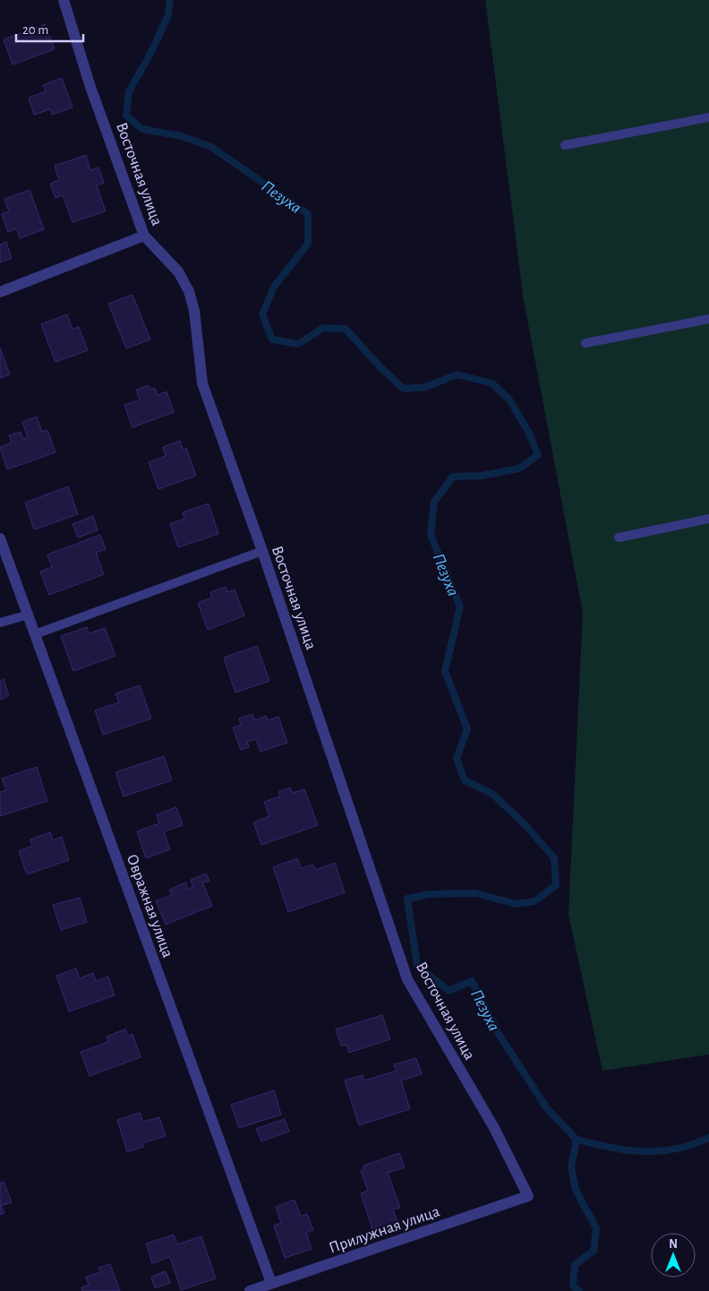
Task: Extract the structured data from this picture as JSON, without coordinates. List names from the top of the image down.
{
  "streets": {
    "street": ["Восточная улица", "Овражная улица", "Прилужная улица"]
  },
  "crossings": [
    ["Восточная улица", "Прилужная улица"],
    ["Овражная улица", "Прилужная улица"]
  ],
  "water": ["Пезуха"],
  "scale_bar": "20 m",
  "north": "top"
}
